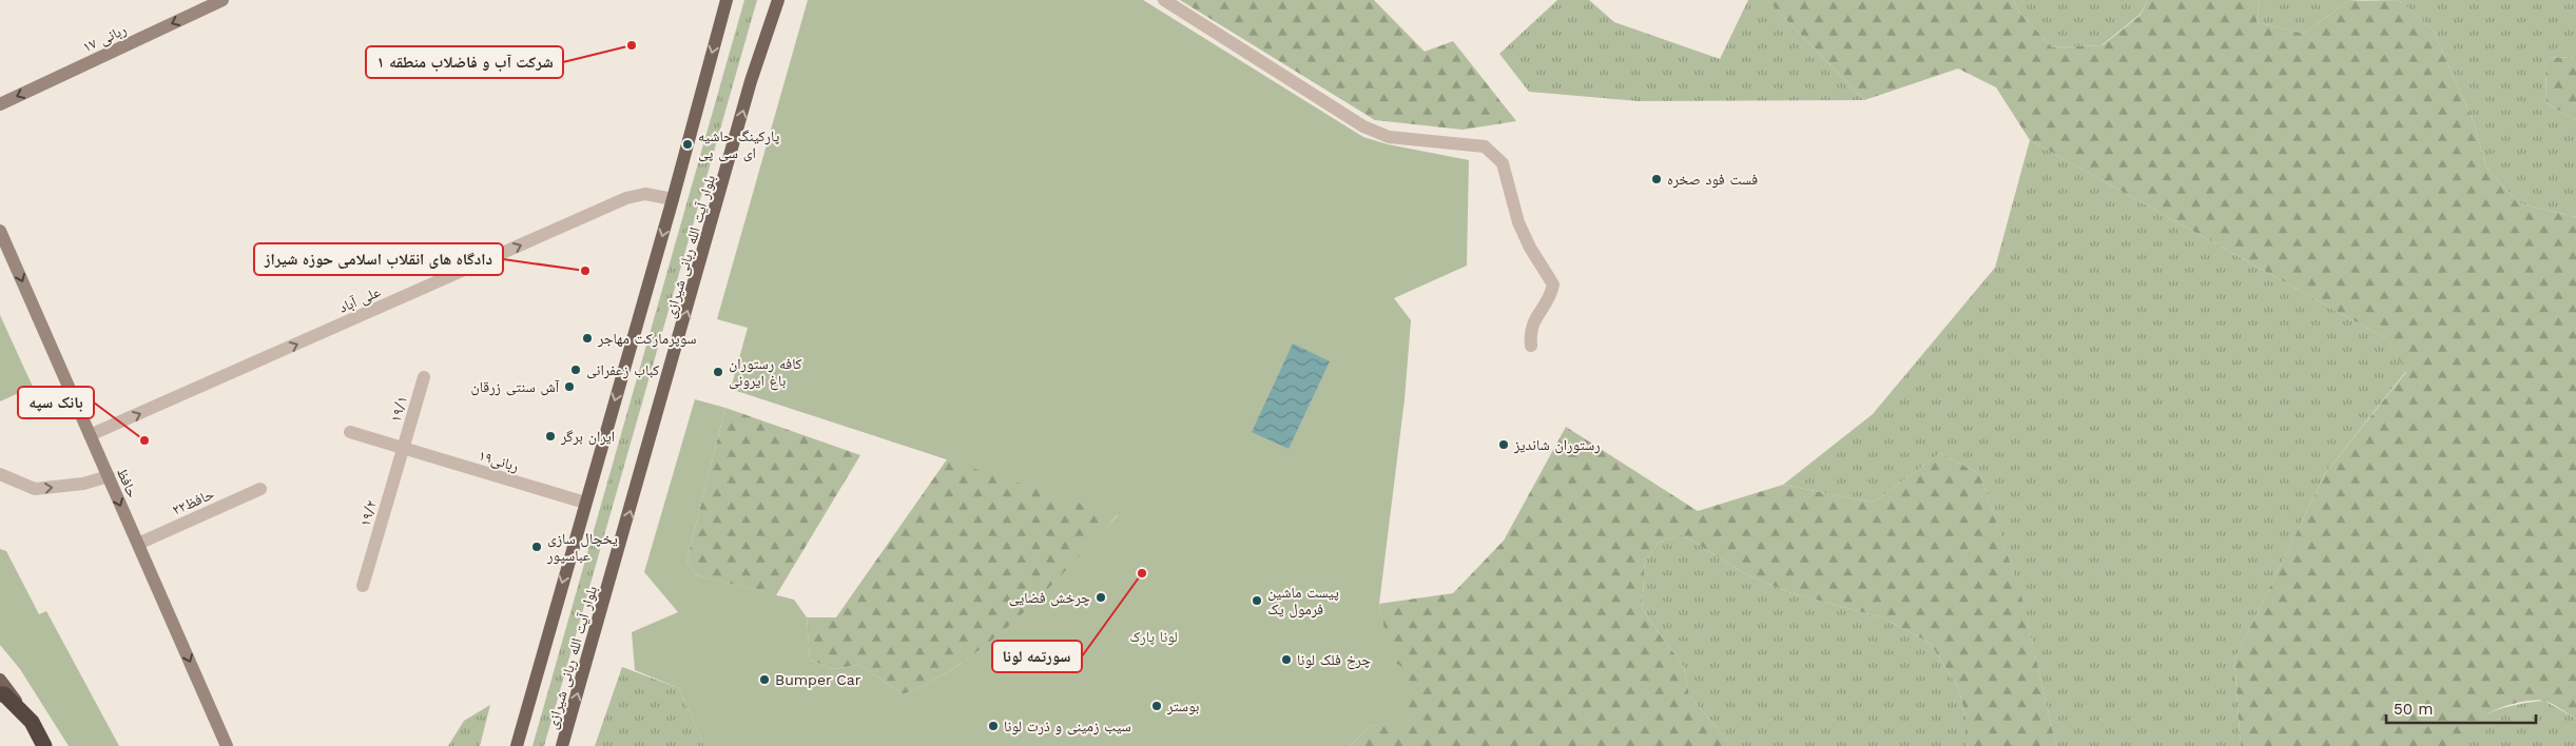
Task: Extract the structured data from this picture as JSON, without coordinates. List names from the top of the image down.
{
  "streets": {
    "main road": ["ربانی ۱۷", "بلوار آیت الله ربانی شیرازی", "حافظ"],
    "street": [
      "علی آباد",
      "۱۹/۱",
      "ربانی۱۹",
      "حافظ۲۲",
      "۱۹/۲"
    ]
  },
  "crossings": [
    ["بلوار آیت الله ربانی شیرازی", "علی آباد"],
    ["بلوار آیت الله ربانی شیرازی", "ربانی۱۹"],
    ["علی آباد", "حافظ"],
    ["۱۹/۱", "ربانی۱۹"],
    ["۱۹/۱", "۱۹/۲"],
    ["ربانی۱۹", "۱۹/۲"],
    ["حافظ", "حافظ۲۲"]
  ],
  "one_way": ["ربانی ۱۷", "علی آباد", "حافظ"],
  "parks": ["لونا پارک"],
  "places": [
    "شرکت آب و فاضلاب منطقه ۱",
    "پارکینگ حاشیه ای سی پی",
    "فست فود صخره",
    "دادگاه های انقلاب اسلامی حوزه شیراز",
    "سوپرمارکت مهاجر",
    "کباب زعفرانی",
    "کافه رستوران باغ ایرونی",
    "آش سنتی زرقان",
    "ایران برگر",
    "بانک سپه",
    "رستوران شاندیز",
    "یخچال سازی عباسپور",
    "سورتمه لونا",
    "چرخش فضایی",
    "پیست ماشین فرمول یک",
    "چرخ فلک لونا",
    "Bumper Car",
    "بوستر",
    "سیب زمینی و ذرت لونا"
  ],
  "scale_bar": "50 m"
}
